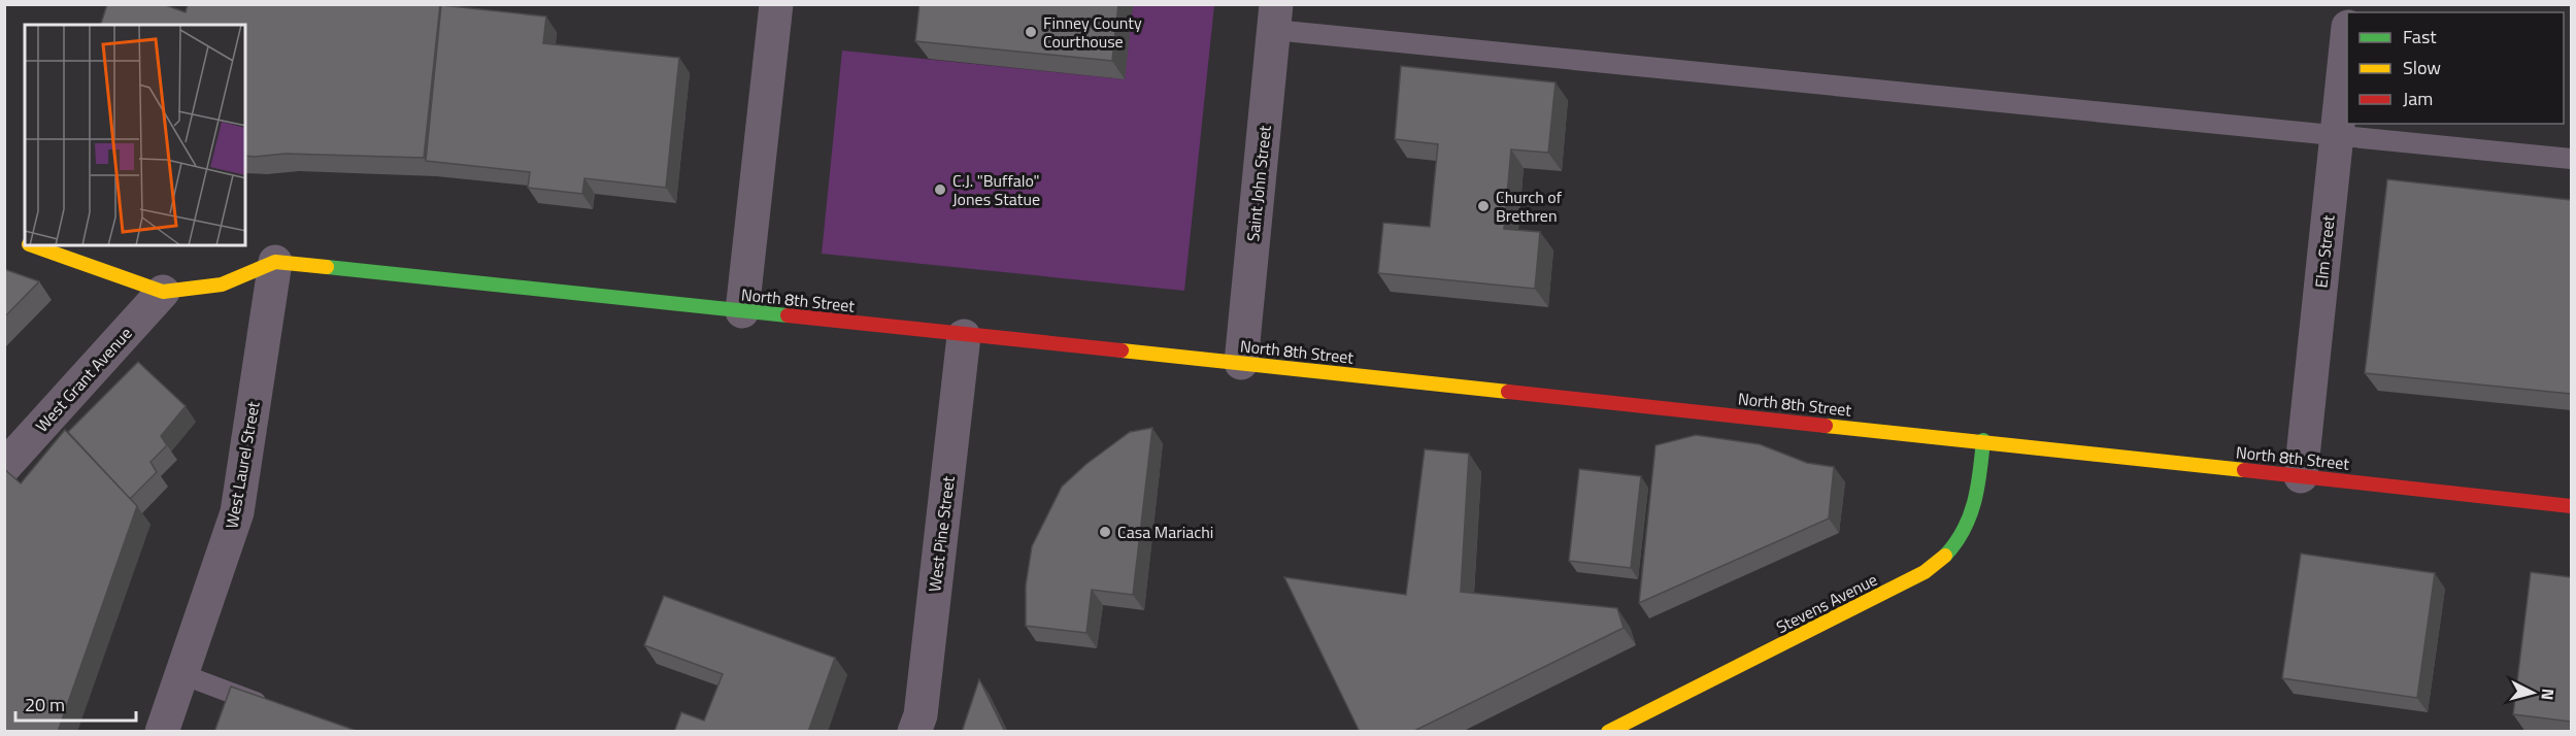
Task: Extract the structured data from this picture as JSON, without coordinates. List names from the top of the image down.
{
  "streets": {
    "street": [
      "Saint John Street",
      "Elm Street",
      "North 8th Street",
      "West Grant Avenue",
      "West Laurel Street",
      "West Pine Street",
      "Stevens Avenue"
    ]
  },
  "crossings": [
    ["Saint John Street", "North 8th Street"],
    ["Elm Street", "North 8th Street"],
    ["North 8th Street", "West Grant Avenue"],
    ["North 8th Street", "West Laurel Street"],
    ["North 8th Street", "West Pine Street"],
    ["North 8th Street", "Stevens Avenue"]
  ],
  "places": [
    "Finney County Courthouse",
    "C.J. \"Buffalo\" Jones Statue",
    "Church of Brethren",
    "Casa Mariachi"
  ],
  "legend": ["Fast", "Slow", "Jam"],
  "scale_bar": "20 m",
  "north": "right"
}
